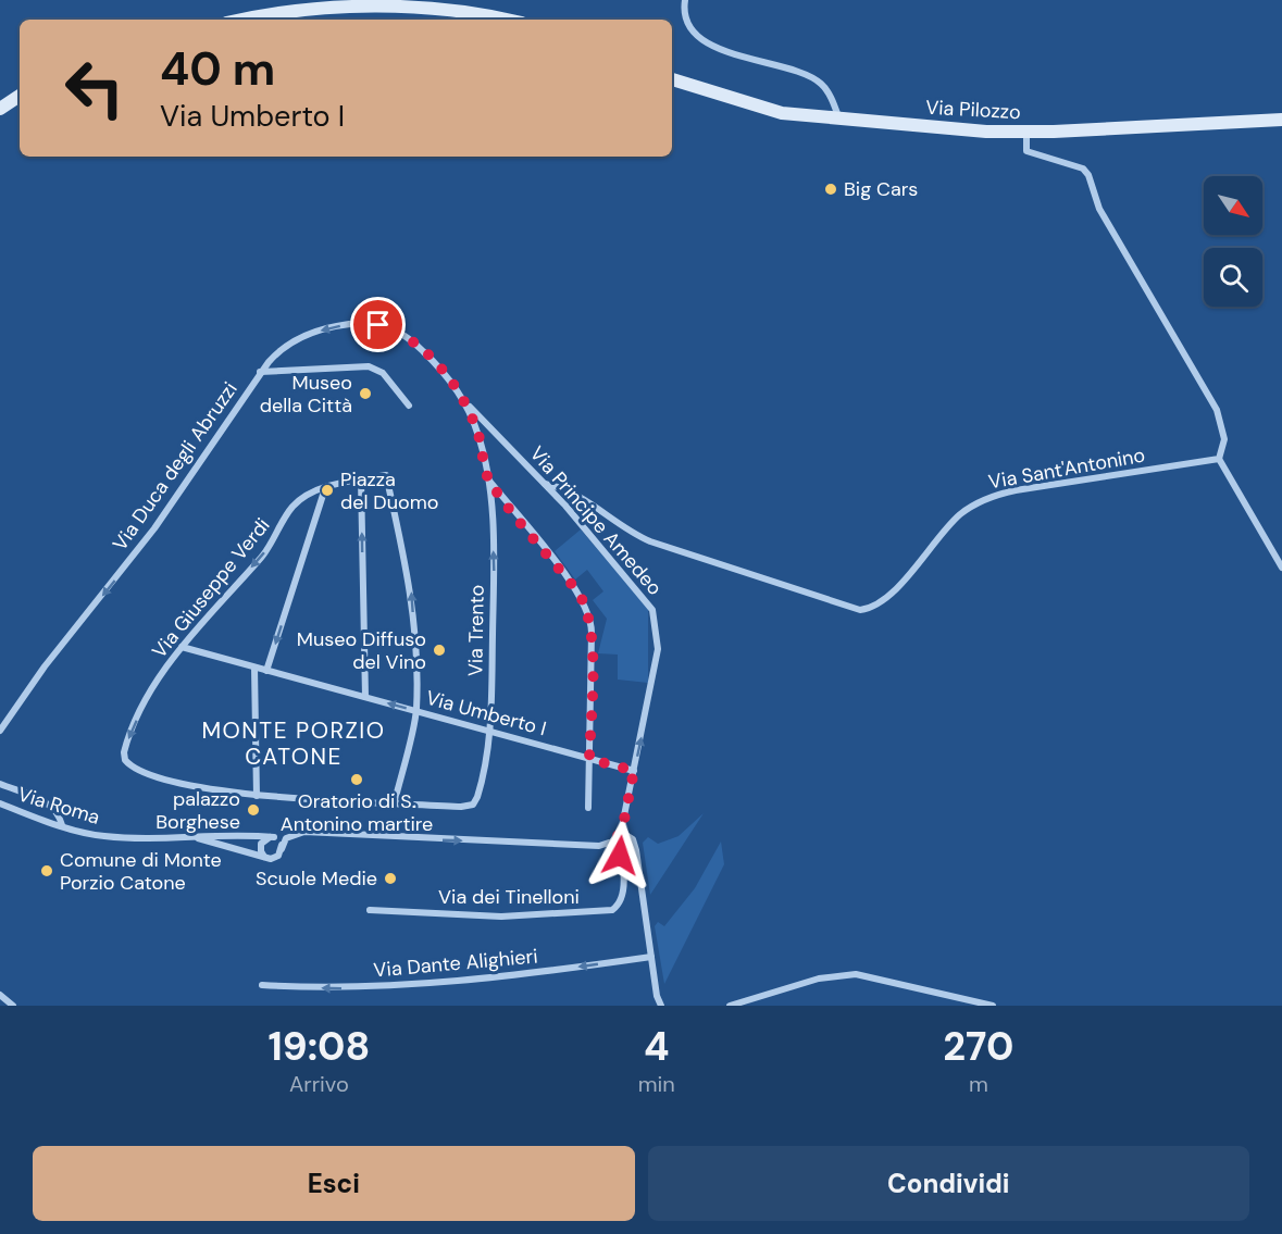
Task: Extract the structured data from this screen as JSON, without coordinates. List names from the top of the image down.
{
  "streets": {
    "main road": ["Via Pilozzo"],
    "street": [
      "Via Duca degli Abruzzi",
      "Via Sant'Antonino",
      "Via Principe Amedeo",
      "Via Giuseppe Verdi",
      "Via Trento",
      "Via Umberto I",
      "Via Roma",
      "Via dei Tinelloni",
      "Via Dante Alighieri"
    ]
  },
  "crossings": [
    ["Via Duca degli Abruzzi", "Via Principe Amedeo"],
    ["Via Duca degli Abruzzi", "Via Trento"],
    ["Via Sant'Antonino", "Via Principe Amedeo"],
    ["Via Principe Amedeo", "Via Umberto I"],
    ["Via Giuseppe Verdi", "Via Umberto I"],
    ["Via Trento", "Via Umberto I"]
  ],
  "one_way": ["Via Duca degli Abruzzi", "Via Trento", "Via Dante Alighieri"],
  "districts": ["MONTE PORZIO CATONE"],
  "places": [
    "Big Cars",
    "Museo della Città",
    "Piazza del Duomo",
    "Museo Diffuso del Vino",
    "Oratorio di S. Antonino martire",
    "palazzo Borghese",
    "Comune di Monte Porzio Catone",
    "Scuole Medie"
  ],
  "north": "bottom right",
  "page": {
    "turn": ["40 m", "Via Umberto I"],
    "eta": [
      "19:08",
      "Arrivo",
      "4",
      "min",
      "270",
      "m"
    ],
    "buttons": ["Esci", "Condividi"]
  }
}
